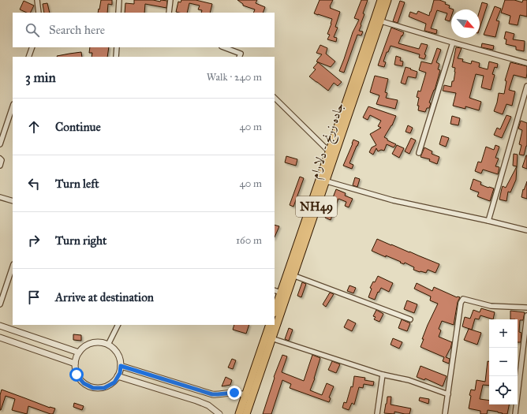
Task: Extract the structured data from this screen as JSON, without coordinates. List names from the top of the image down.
{
  "streets": {
    "highway": ["جاده زرنج - دلارام", "NH49"]
  },
  "north": "bottom right",
  "page": {
    "search": "Search here",
    "heading": ["3 min", "Walk · 240 m"],
    "list": [
      ["Continue", "40 m"],
      ["Turn left", "40 m"],
      ["Turn right", "160 m"],
      "Arrive at destination"
    ],
    "map_buttons": ["+", "−"]
  }
}
